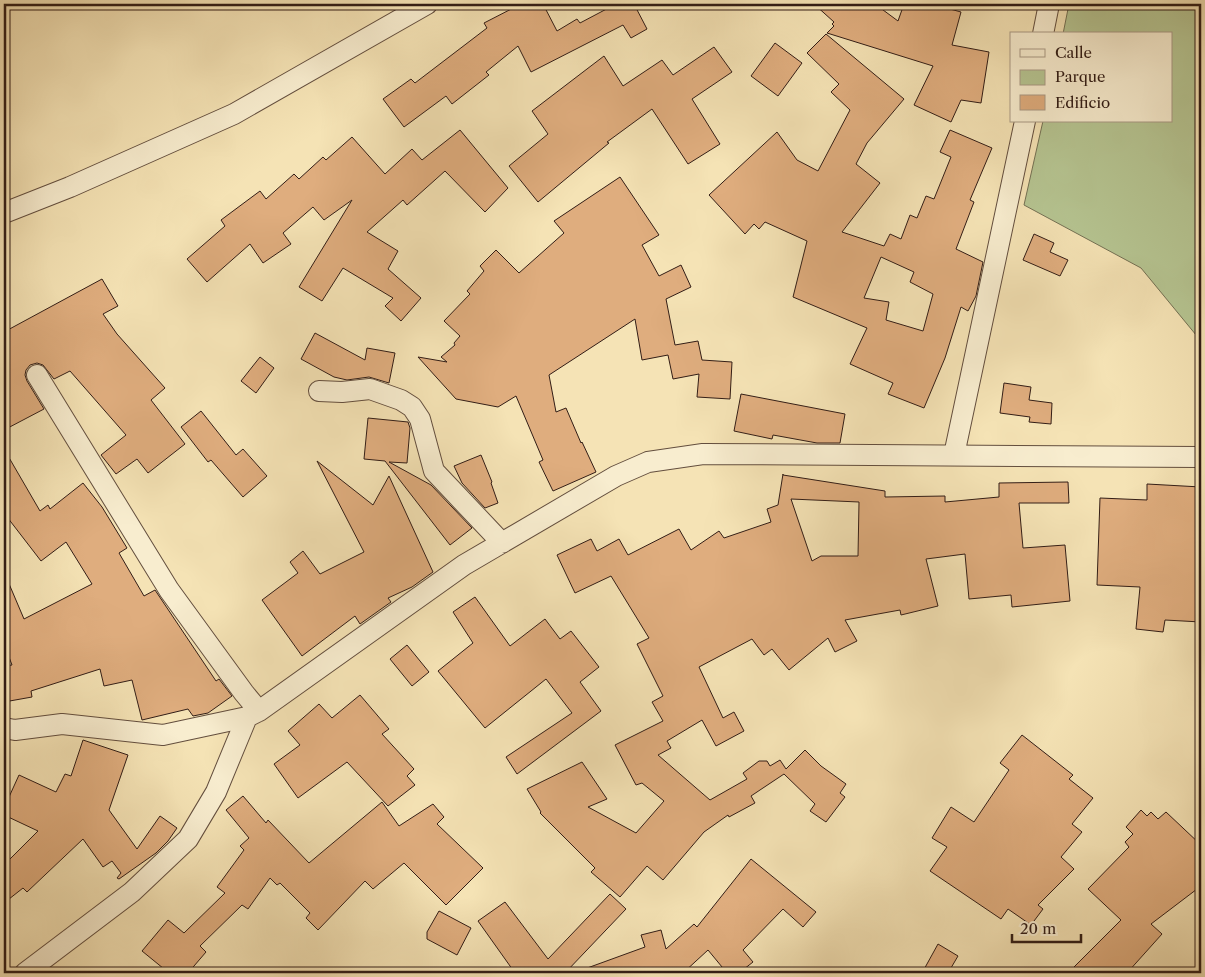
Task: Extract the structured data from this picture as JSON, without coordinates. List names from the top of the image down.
{
  "legend": ["Calle", "Parque", "Edificio"],
  "scale_bar": "20 m"
}
